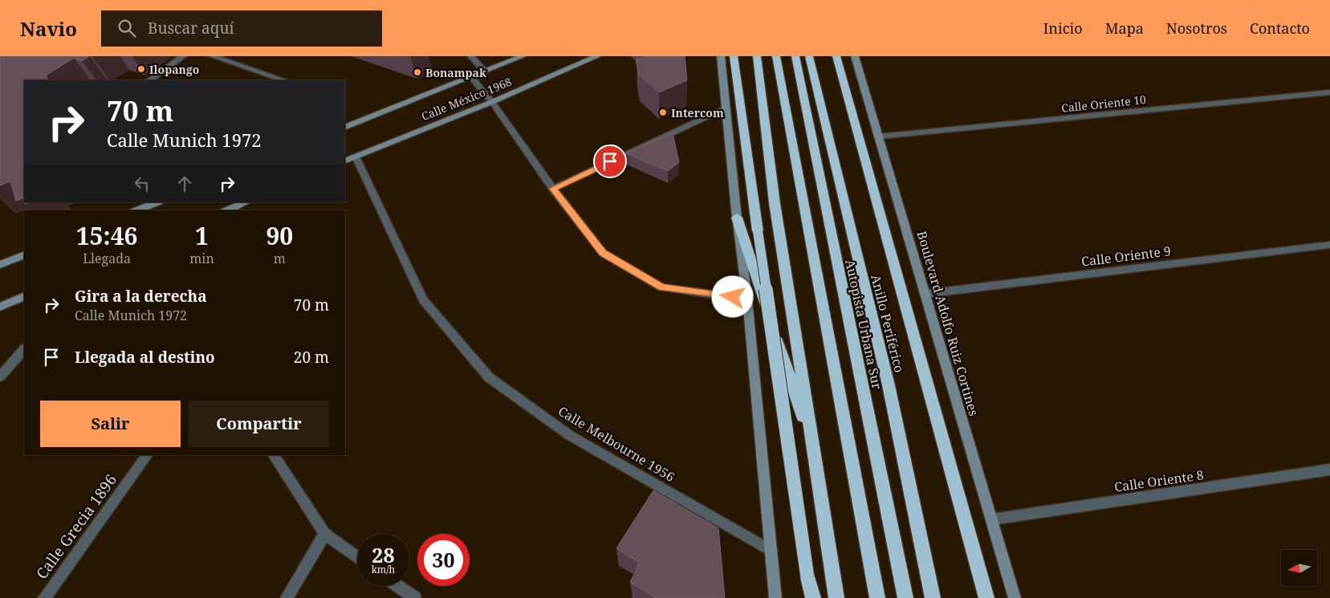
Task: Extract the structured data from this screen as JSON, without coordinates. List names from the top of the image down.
{
  "streets": {
    "highway": ["Anillo Periférico", "Autopista Urbana Sur"],
    "main road": ["Calle México 1968", "Boulevard Adolfo Ruiz Cortines"],
    "street": [
      "Calle Oriente 10",
      "Calle Oriente 9",
      "Calle Melbourne 1956",
      "Calle Oriente 8",
      "Calle Grecia 1896"
    ]
  },
  "crossings": [
    ["Calle México 1968", "Calle Melbourne 1956"],
    ["Calle Oriente 10", "Boulevard Adolfo Ruiz Cortines"],
    ["Calle Oriente 9", "Boulevard Adolfo Ruiz Cortines"],
    ["Boulevard Adolfo Ruiz Cortines", "Calle Oriente 8"]
  ],
  "places": ["Ilopango", "Bonampak", "Intercom"],
  "north": "left",
  "page": {
    "header": "Navio",
    "search": "Buscar aquí",
    "nav": [
      "Inicio",
      "Mapa",
      "Nosotros",
      "Contacto"
    ],
    "turn": ["70 m", "Calle Munich 1972"],
    "eta": [
      "15:46",
      "Llegada",
      "1",
      "min",
      "90",
      "m"
    ],
    "list": [
      {
        "name": "Gira a la derecha",
        "note": "Calle Munich 1972",
        "value": "70 m"
      },
      {
        "name": "Llegada al destino",
        "value": "20 m"
      }
    ],
    "buttons": ["Salir", "Compartir"],
    "speed": "28 km/h",
    "limit": "30"
  }
}
